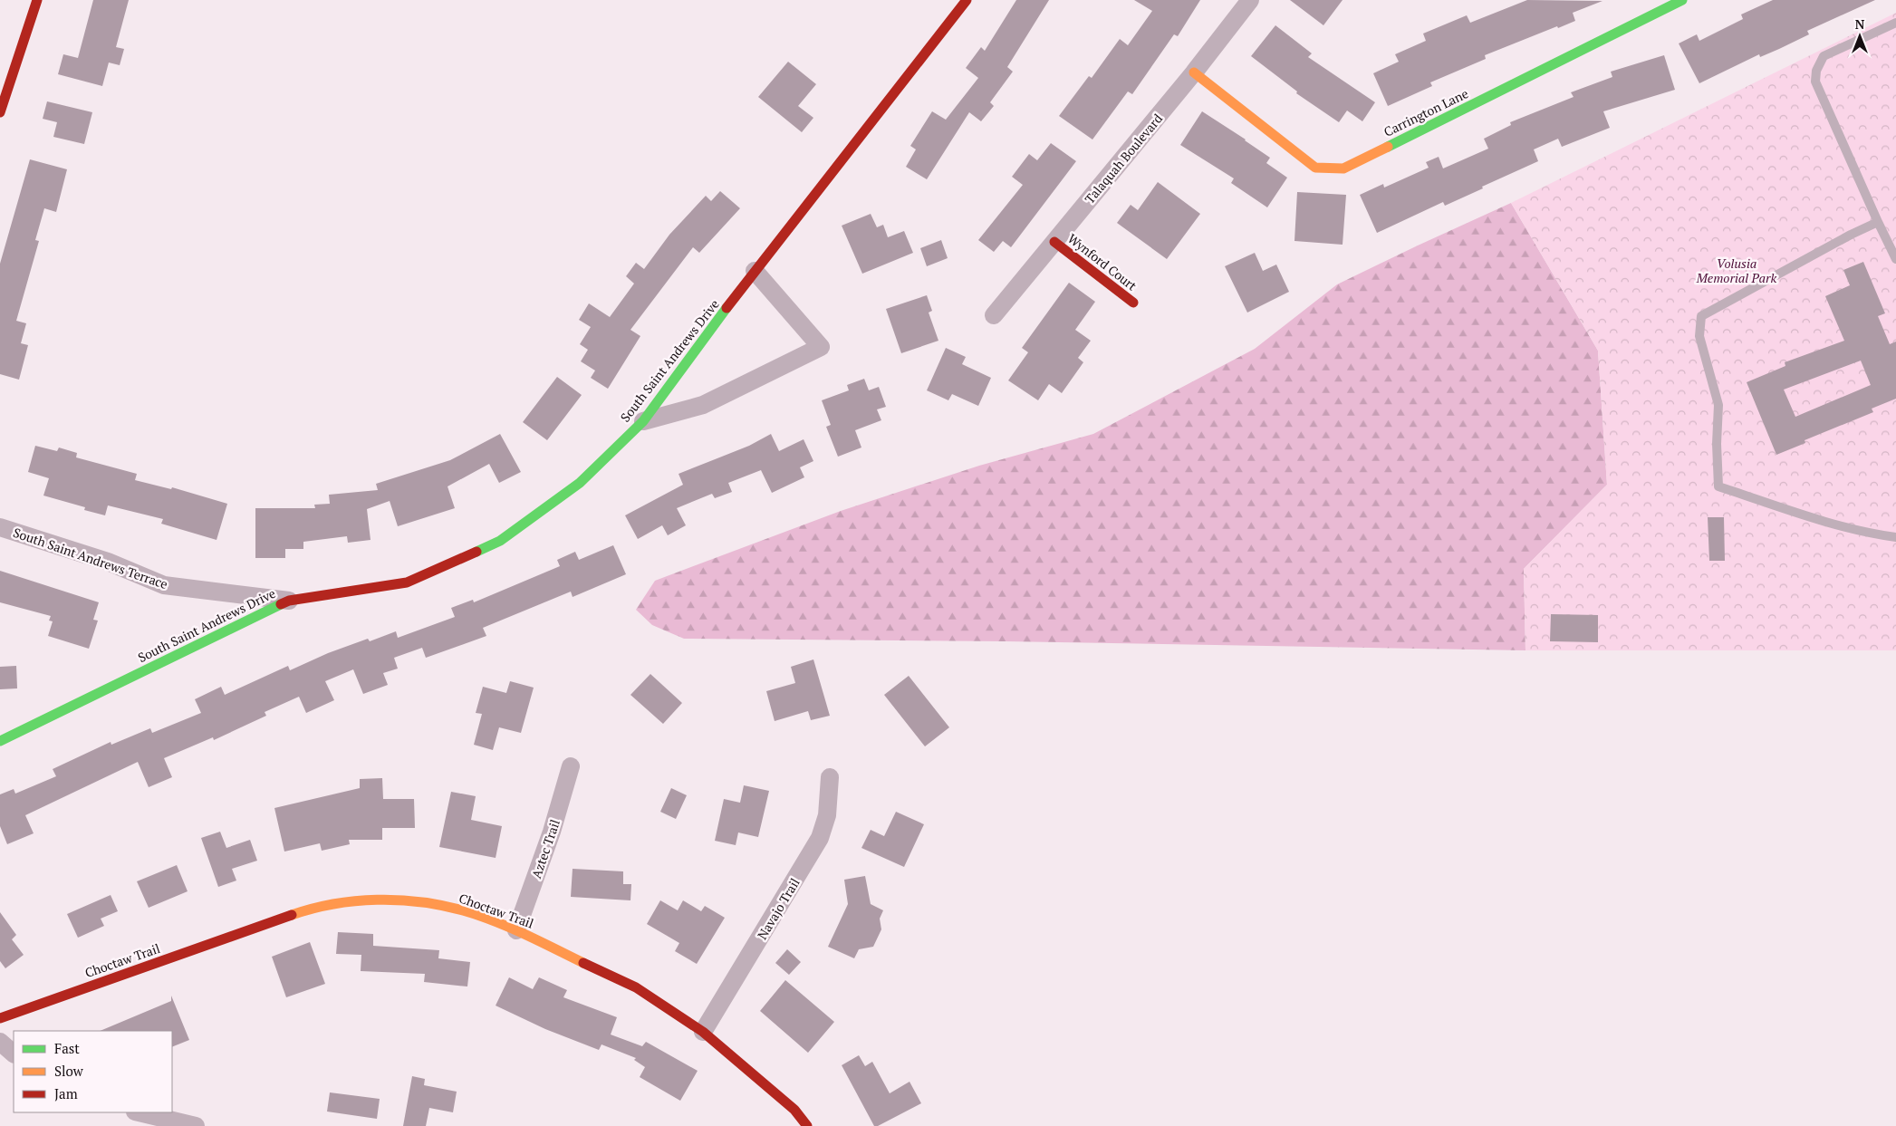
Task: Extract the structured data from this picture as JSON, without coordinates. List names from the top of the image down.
{
  "streets": {
    "street": [
      "Carrington Lane",
      "Talaquah Boulevard",
      "Wynford Court",
      "South Saint Andrews Drive",
      "South Saint Andrews Terrace",
      "Aztec Trail",
      "Navajo Trail",
      "Choctaw Trail"
    ]
  },
  "crossings": [
    ["Carrington Lane", "Talaquah Boulevard"],
    ["Talaquah Boulevard", "Wynford Court"],
    ["South Saint Andrews Drive", "South Saint Andrews Terrace"],
    ["Aztec Trail", "Choctaw Trail"],
    ["Navajo Trail", "Choctaw Trail"]
  ],
  "parks": ["Volusia Memorial Park"],
  "legend": ["Fast", "Slow", "Jam"],
  "north": "top"
}
